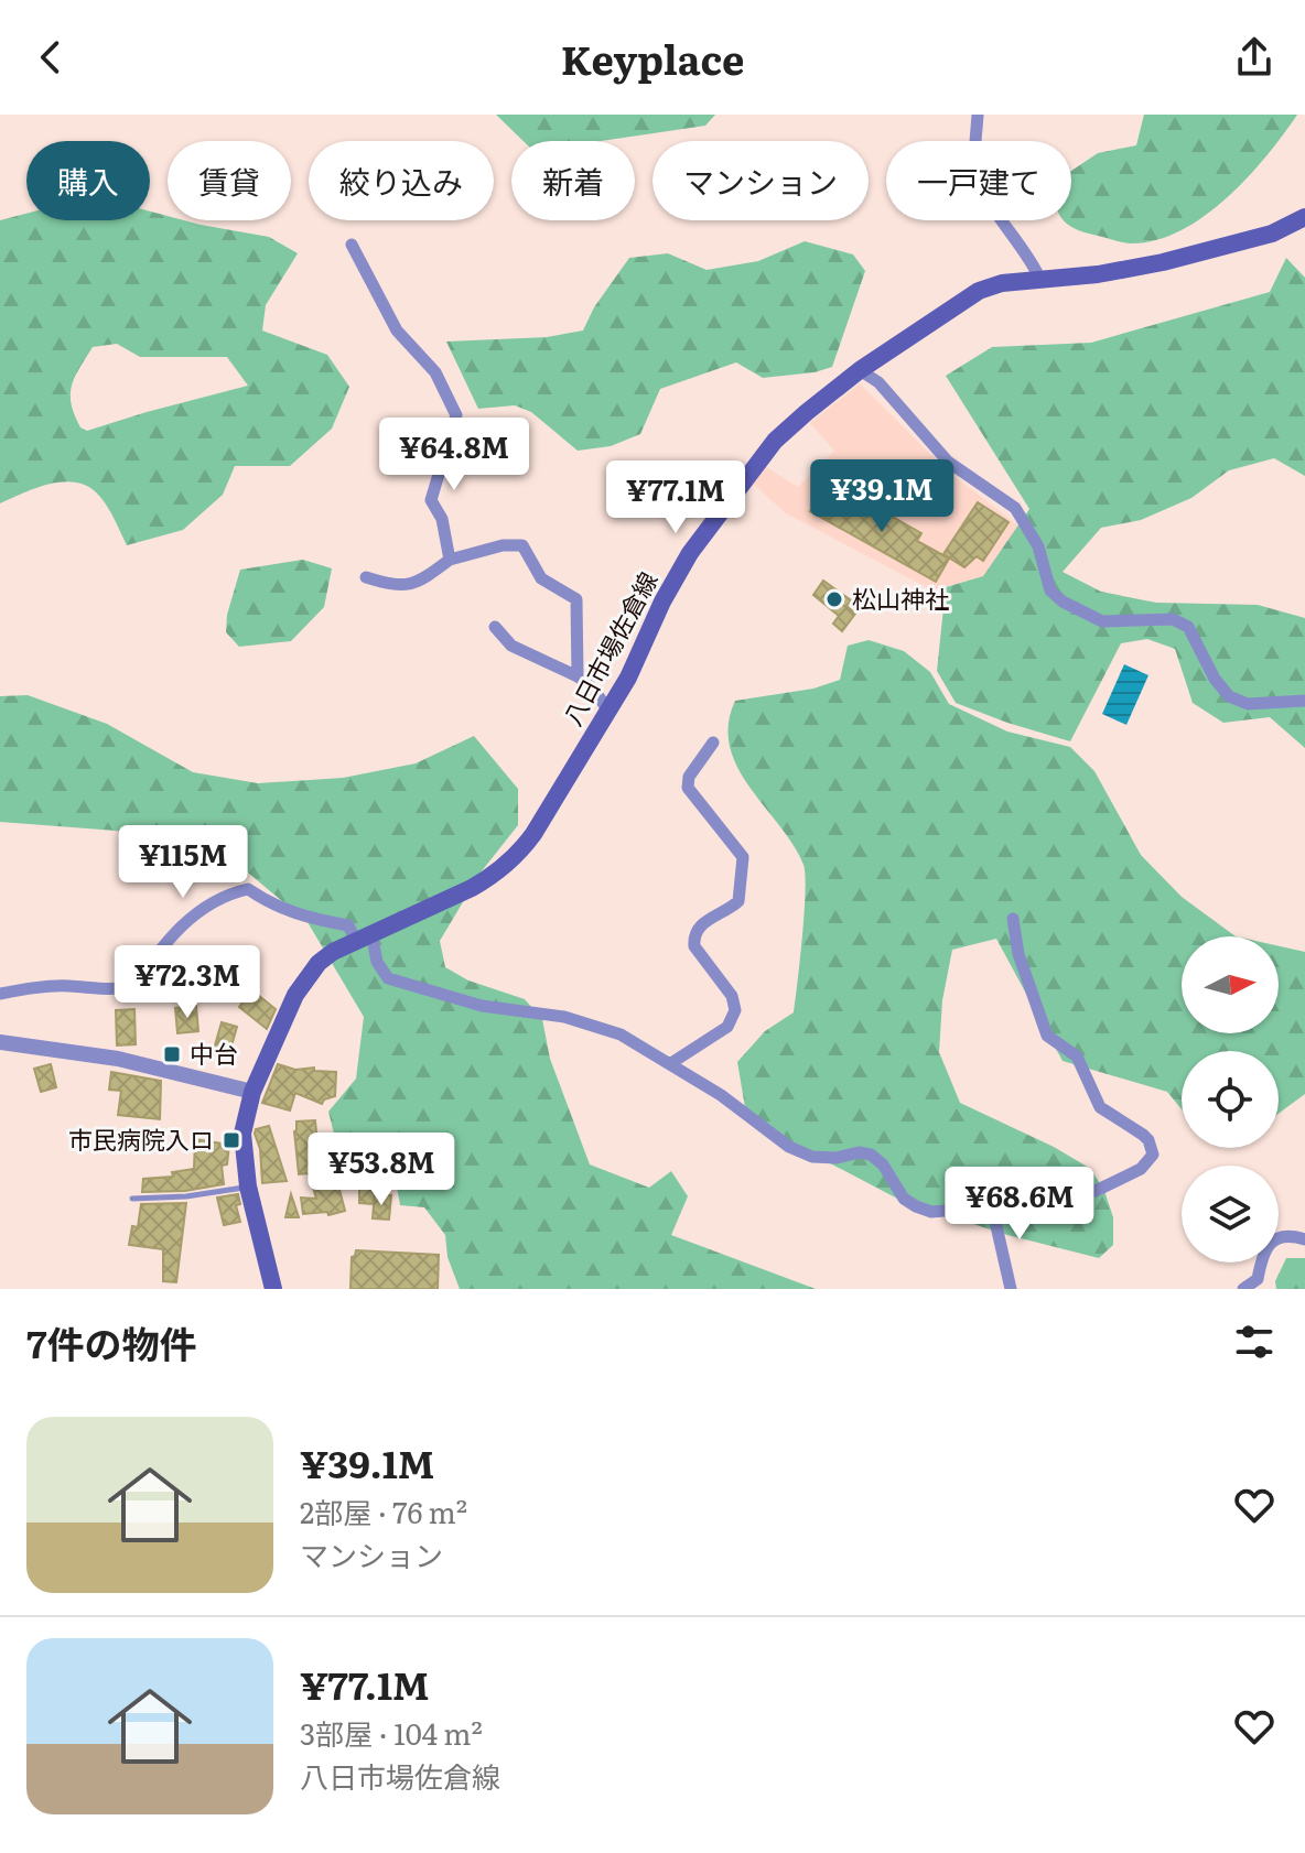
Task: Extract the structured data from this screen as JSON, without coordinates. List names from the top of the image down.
{
  "streets": {
    "main road": ["八日市場佐倉線"]
  },
  "places": {
    "other": ["松山神社"],
    "transit": ["中台", "市民病院入ロ"]
  },
  "north": "right",
  "page": {
    "header": "Keyplace",
    "chip": [
      "購入",
      "賃貸",
      "絞り込み",
      "新着",
      "マンション",
      "一戸建て"
    ],
    "price": [
      "¥64.8M",
      "¥39.1M",
      "¥77.1M",
      "¥115M",
      "¥72.3M",
      "¥53.8M",
      "¥68.6M"
    ],
    "heading": "7件の物件",
    "list": [
      {
        "name": "¥39.1M",
        "note": "2部屋 · 76 m² · マンション"
      },
      {
        "name": "¥77.1M",
        "note": "3部屋 · 104 m² · 八日市場佐倉線"
      }
    ]
  }
}
